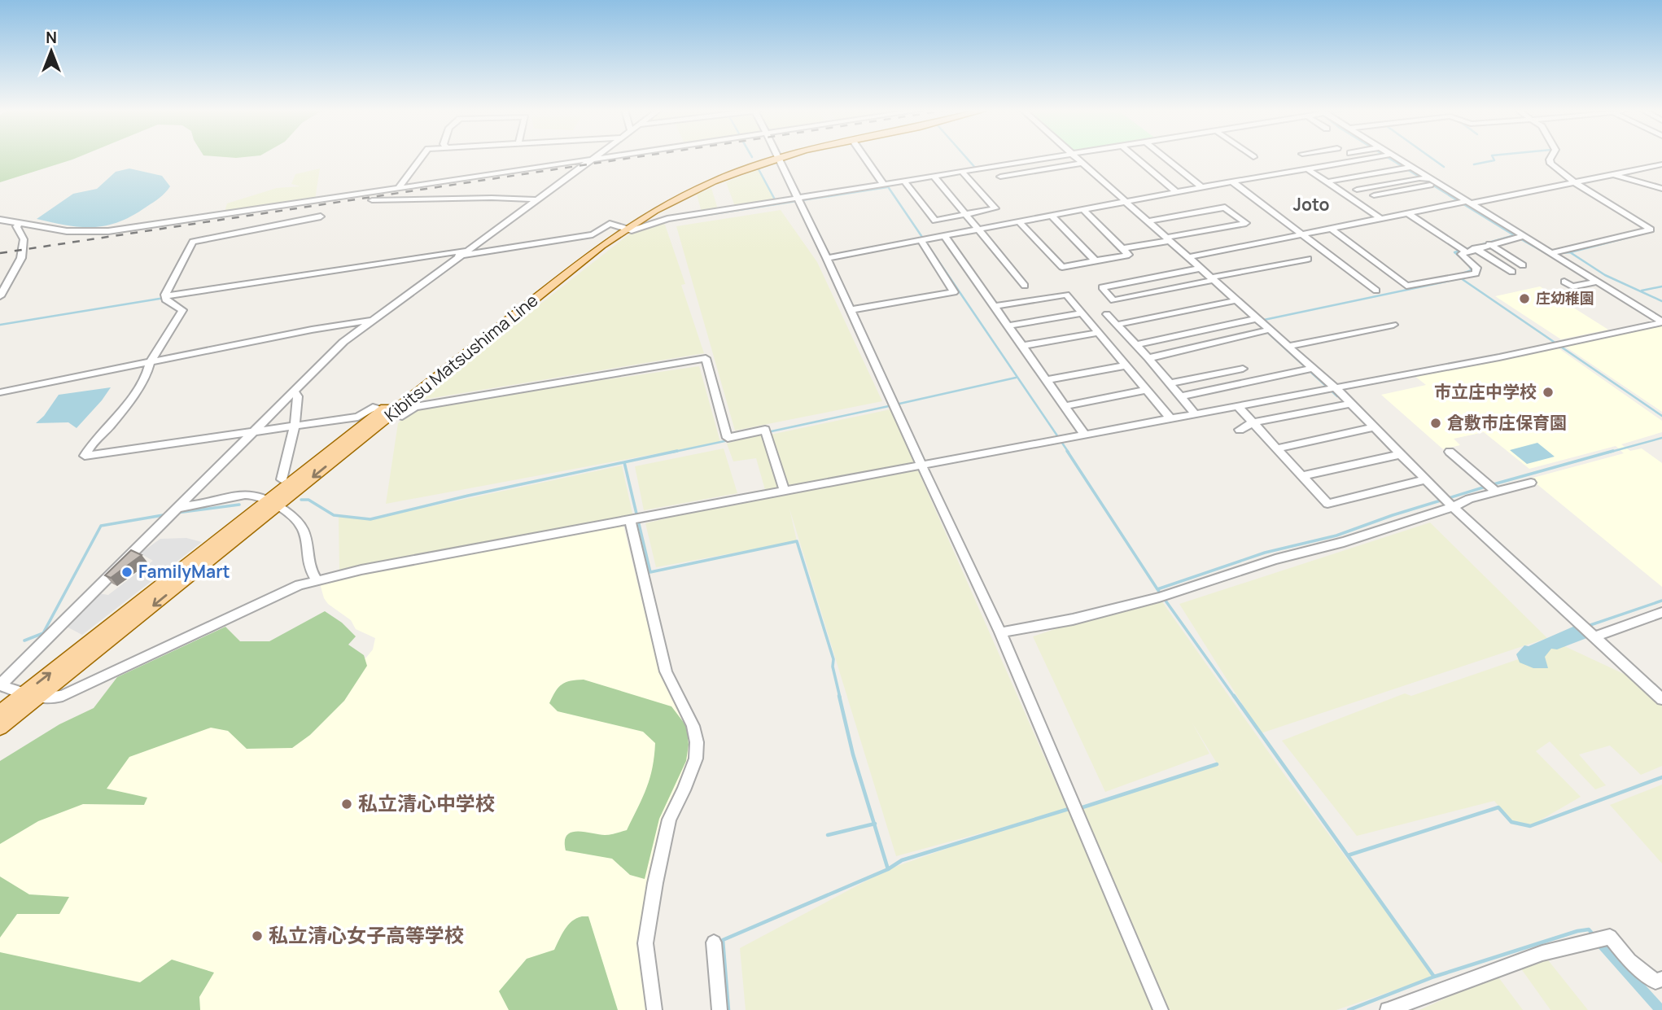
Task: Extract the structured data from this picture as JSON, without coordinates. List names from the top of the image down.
{
  "streets": {
    "main road": ["Kibitsu Matsushima Line"]
  },
  "districts": ["Joto"],
  "places": [
    "庄幼稚園",
    "市立庄中学校",
    "倉敷市庄保育園",
    "FamilyMart",
    "私立清心中学校",
    "私立清心女子高等学校"
  ],
  "north": "top"
}
